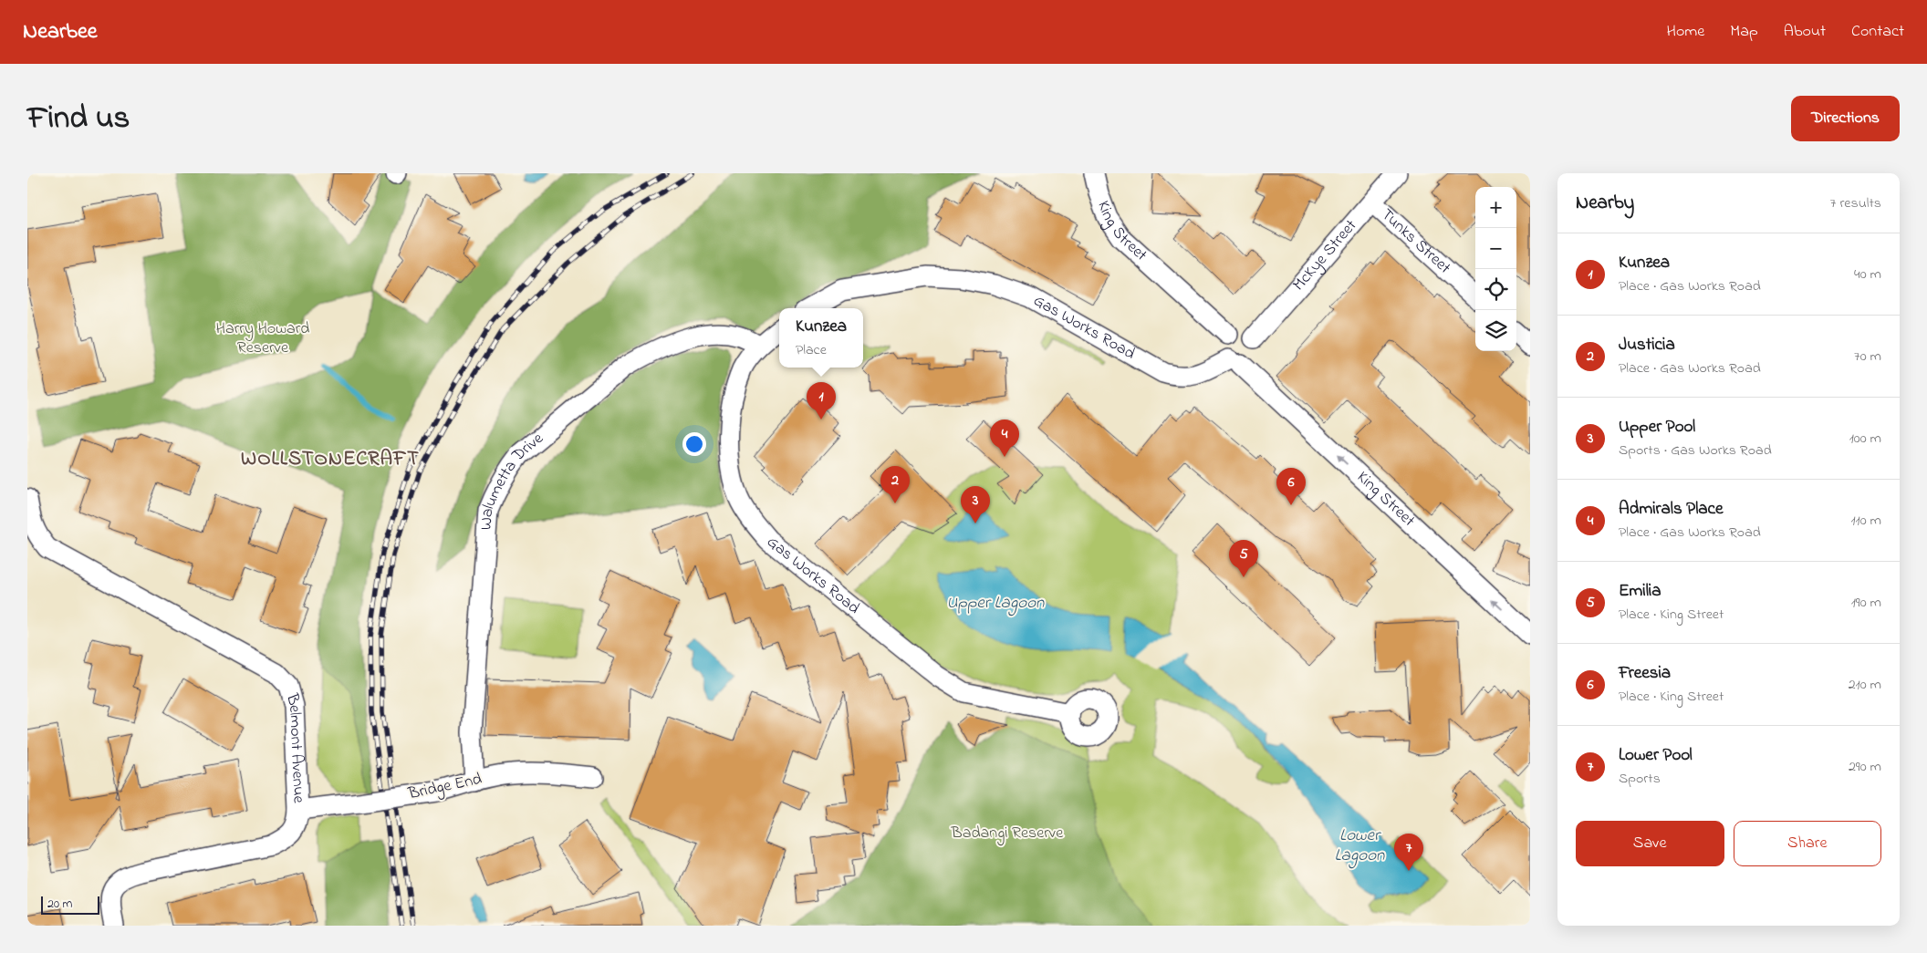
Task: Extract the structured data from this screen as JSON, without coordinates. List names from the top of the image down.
{
  "streets": {
    "street": [
      "King Street",
      "Tunks Street",
      "McKye Street",
      "Gas Works Road",
      "Walumetta Drive",
      "Belmont Avenue",
      "Bridge End"
    ]
  },
  "crossings": [
    ["King Street", "McKye Street"],
    ["King Street", "Gas Works Road"],
    ["Tunks Street", "McKye Street"],
    ["McKye Street", "Gas Works Road"],
    ["Gas Works Road", "Walumetta Drive"],
    ["Walumetta Drive", "Bridge End"],
    ["Belmont Avenue", "Bridge End"]
  ],
  "one_way": ["King Street"],
  "districts": ["WOLLSTONECRAFT"],
  "water": ["Upper Lagoon", "Lower Lagoon"],
  "parks": ["Harry Howard Reserve", "Badangi Reserve"],
  "scale_bar": "20 m",
  "page": {
    "header": "Nearbee",
    "nav": [
      "Home",
      "Map",
      "About",
      "Contact"
    ],
    "title": "Find us",
    "buttons": [
      "Directions",
      ["Save", "Share"]
    ],
    "heading": ["Nearby", "7 results"],
    "map_buttons": ["+", "−"],
    "list": [
      {
        "mark": "1",
        "name": "Kunzea",
        "note": "Place · Gas Works Road",
        "value": "40 m"
      },
      {
        "mark": "2",
        "name": "Justicia",
        "note": "Place · Gas Works Road",
        "value": "70 m"
      },
      {
        "mark": "3",
        "name": "Upper Pool",
        "note": "Sports · Gas Works Road",
        "value": "100 m"
      },
      {
        "mark": "4",
        "name": "Admirals Place",
        "note": "Place · Gas Works Road",
        "value": "110 m"
      },
      {
        "mark": "5",
        "name": "Emilia",
        "note": "Place · King Street",
        "value": "190 m"
      },
      {
        "mark": "6",
        "name": "Freesia",
        "note": "Place · King Street",
        "value": "210 m"
      },
      {
        "mark": "7",
        "name": "Lower Pool",
        "note": "Sports",
        "value": "290 m"
      }
    ],
    "popup": ["Kunzea", "Place"],
    "pins": [
      "1",
      "4",
      "2",
      "6",
      "3",
      "5",
      "7"
    ],
    "scale": "20 m"
  }
}
